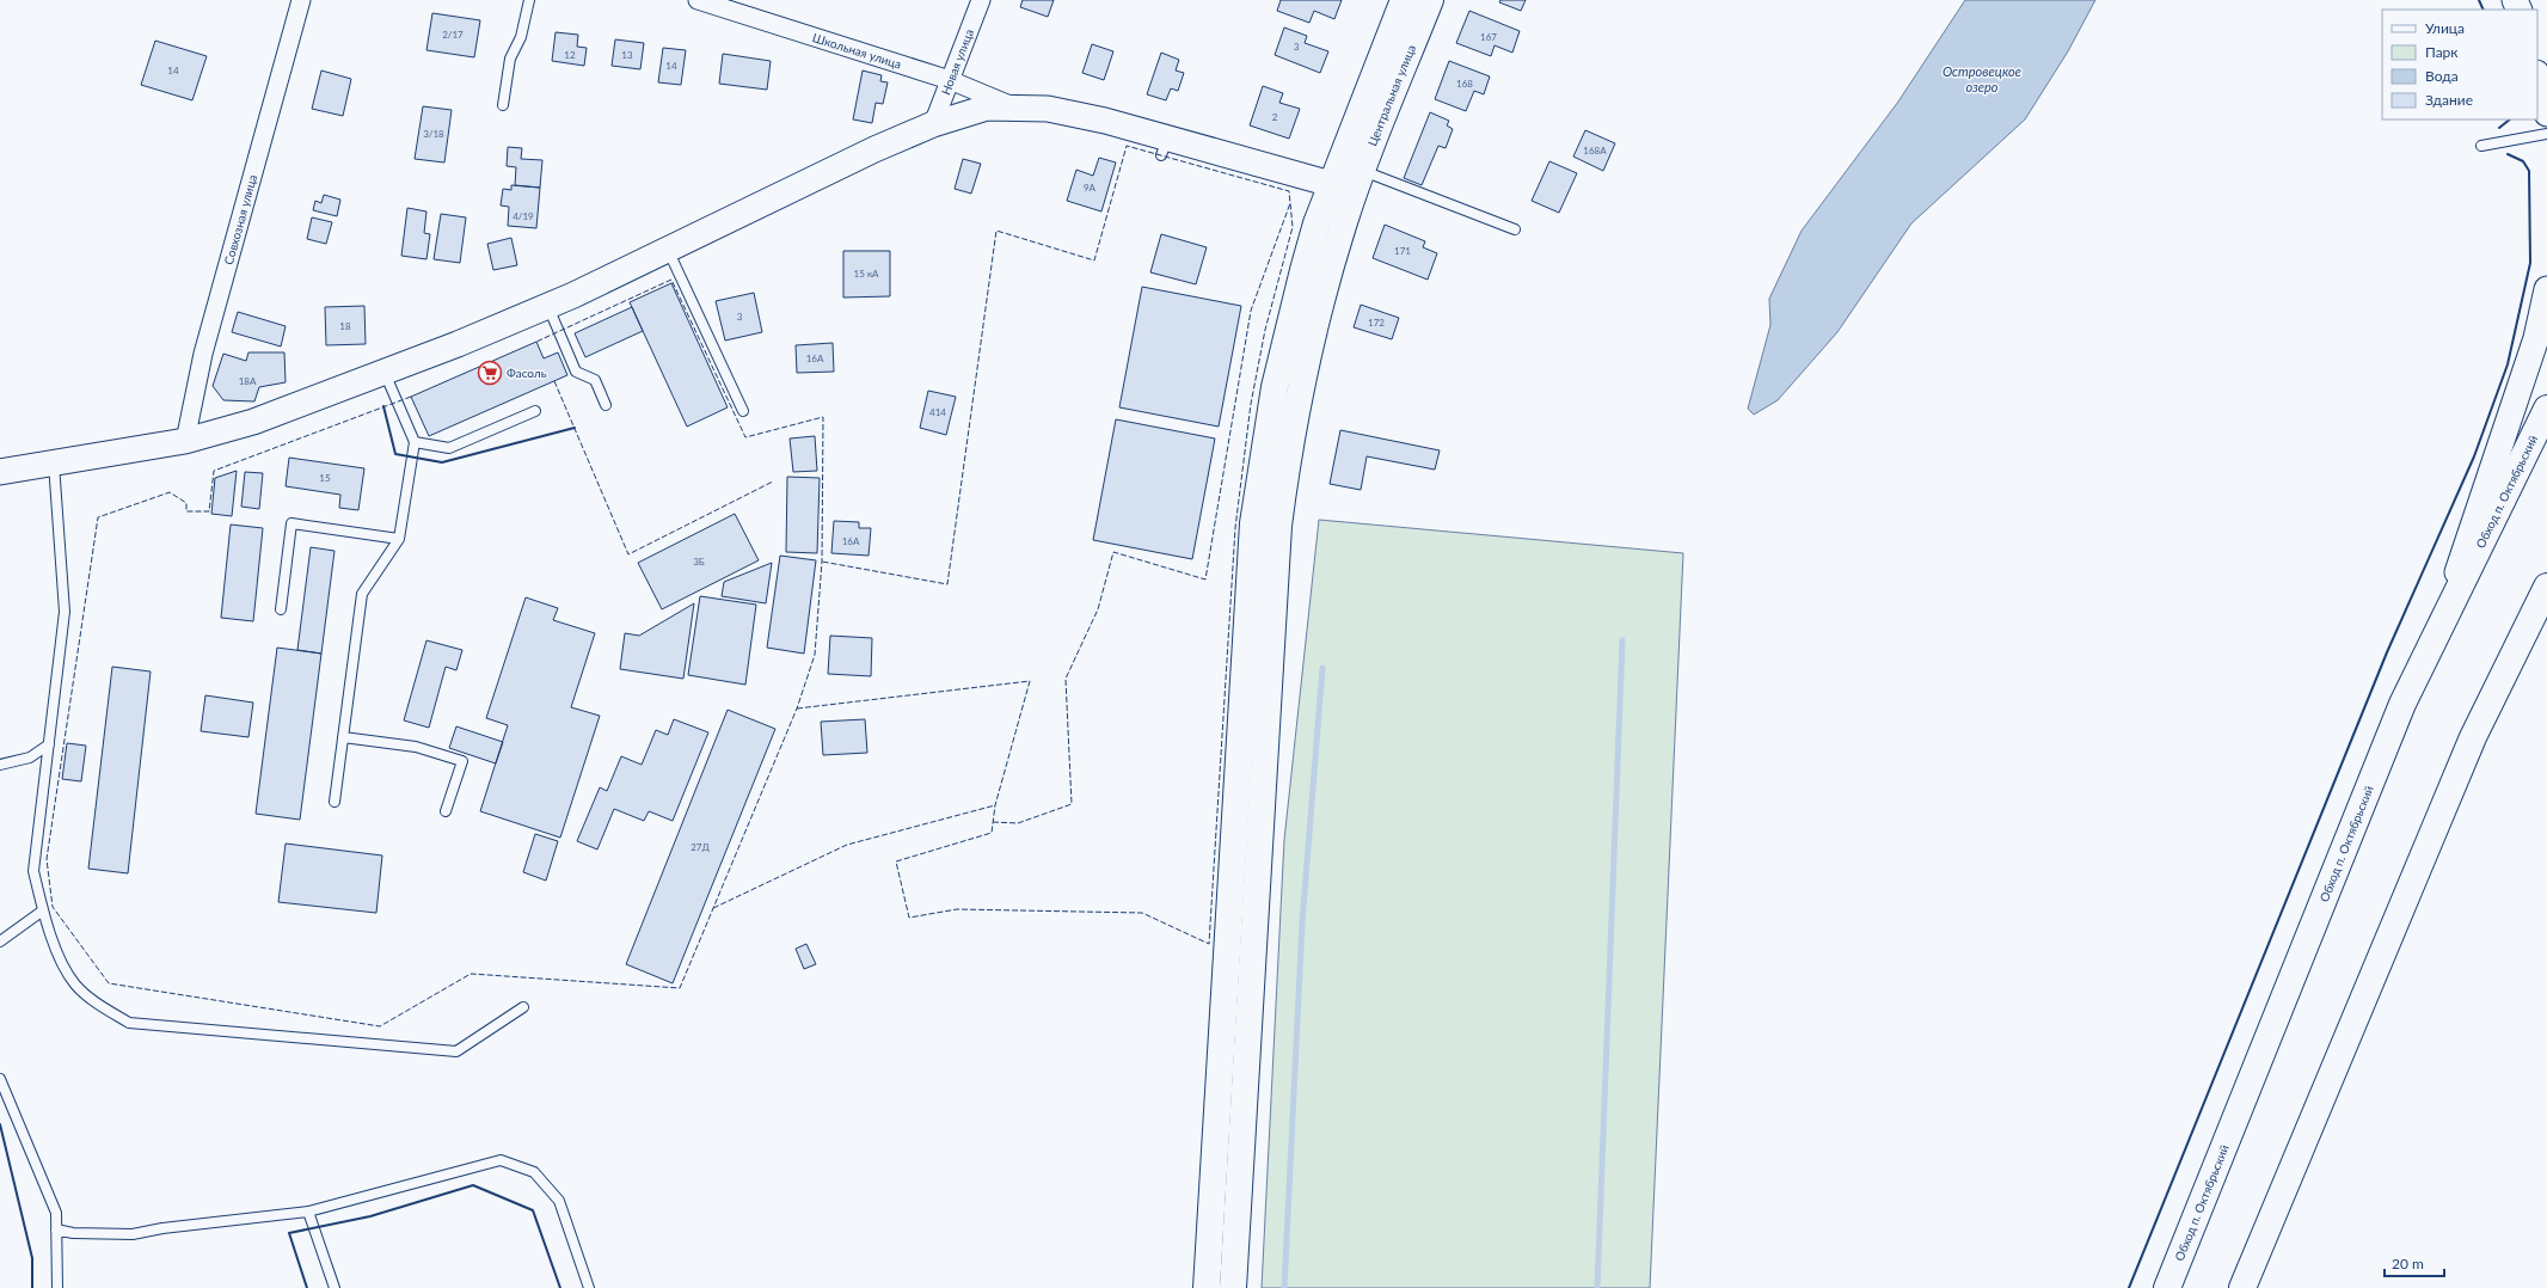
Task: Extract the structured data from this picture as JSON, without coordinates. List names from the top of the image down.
{
  "streets": {
    "main road": ["Центральная улица", "Обход п. Октябрьский"],
    "street": ["Школьная улица", "Новая улица", "Совхозная улица"]
  },
  "crossings": [
    ["Школьная улица", "Новая улица"]
  ],
  "water": ["Островецкое озеро"],
  "places": {
    "supermarket": ["Фасоль"]
  },
  "house_numbers": [
    "2/17",
    "167",
    "3",
    "12",
    "13",
    "14",
    "14",
    "168",
    "2",
    "3/18",
    "168А",
    "9А",
    "4/19",
    "171",
    "15 кА",
    "3",
    "172",
    "18",
    "16А",
    "18А",
    "414",
    "15",
    "16А",
    "3Б",
    "27Д"
  ],
  "legend": [
    "Улица",
    "Парк",
    "Вода",
    "Здание"
  ],
  "scale_bar": "20 m"
}
